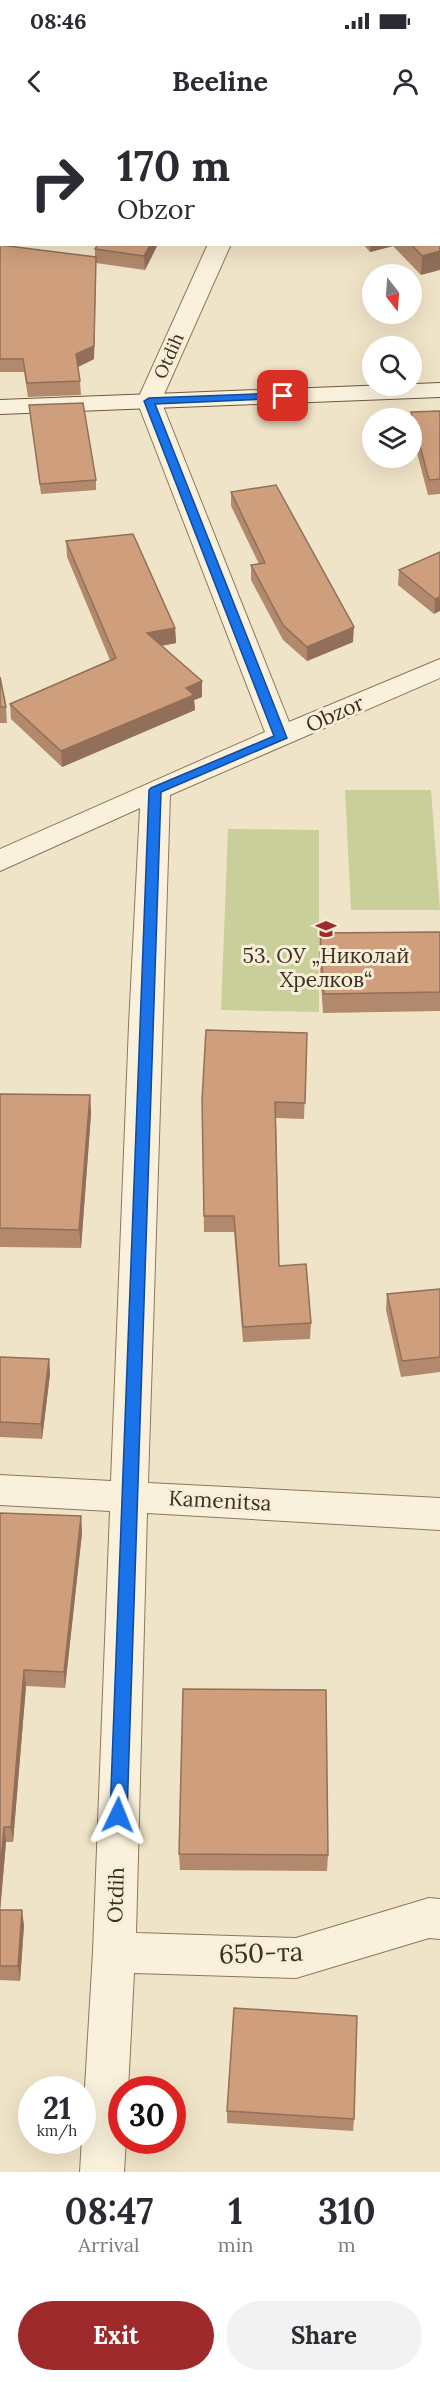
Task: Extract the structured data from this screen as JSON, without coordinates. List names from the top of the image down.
{
  "streets": {
    "street": [
      "Otdih",
      "Obzor",
      "Kamenitsa",
      "650-та"
    ]
  },
  "crossings": [
    ["Otdih", "Obzor"],
    ["Otdih", "Kamenitsa"],
    ["Otdih", "650-та"]
  ],
  "places": {
    "school or university": ["53. ОУ „Николай Хрелков“"]
  },
  "north": "bottom",
  "page": {
    "status": "08:46",
    "header": "Beeline",
    "turn": ["170 m", "Obzor"],
    "speed": "21 km/h",
    "limit": "30",
    "eta": [
      "08:47",
      "Arrival",
      "1",
      "min",
      "310",
      "m"
    ],
    "buttons": ["Exit", "Share"]
  }
}
